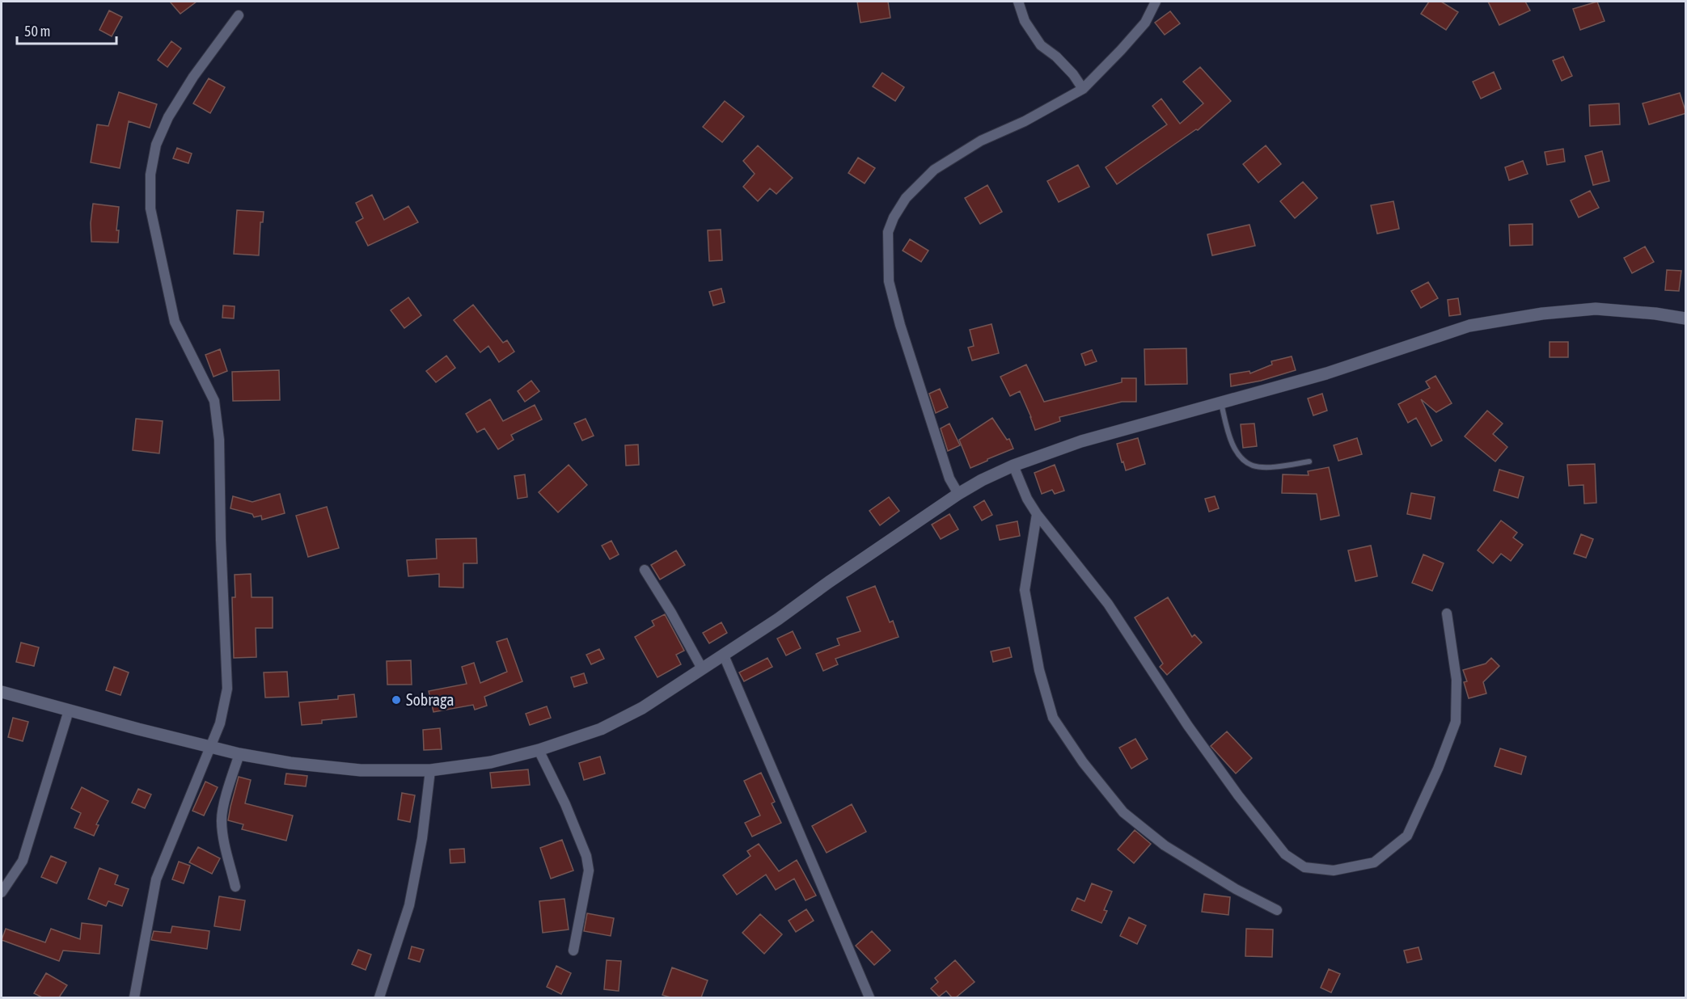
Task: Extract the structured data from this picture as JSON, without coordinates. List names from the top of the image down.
{
  "places": ["Sobraga"],
  "scale_bar": "50 m"
}
